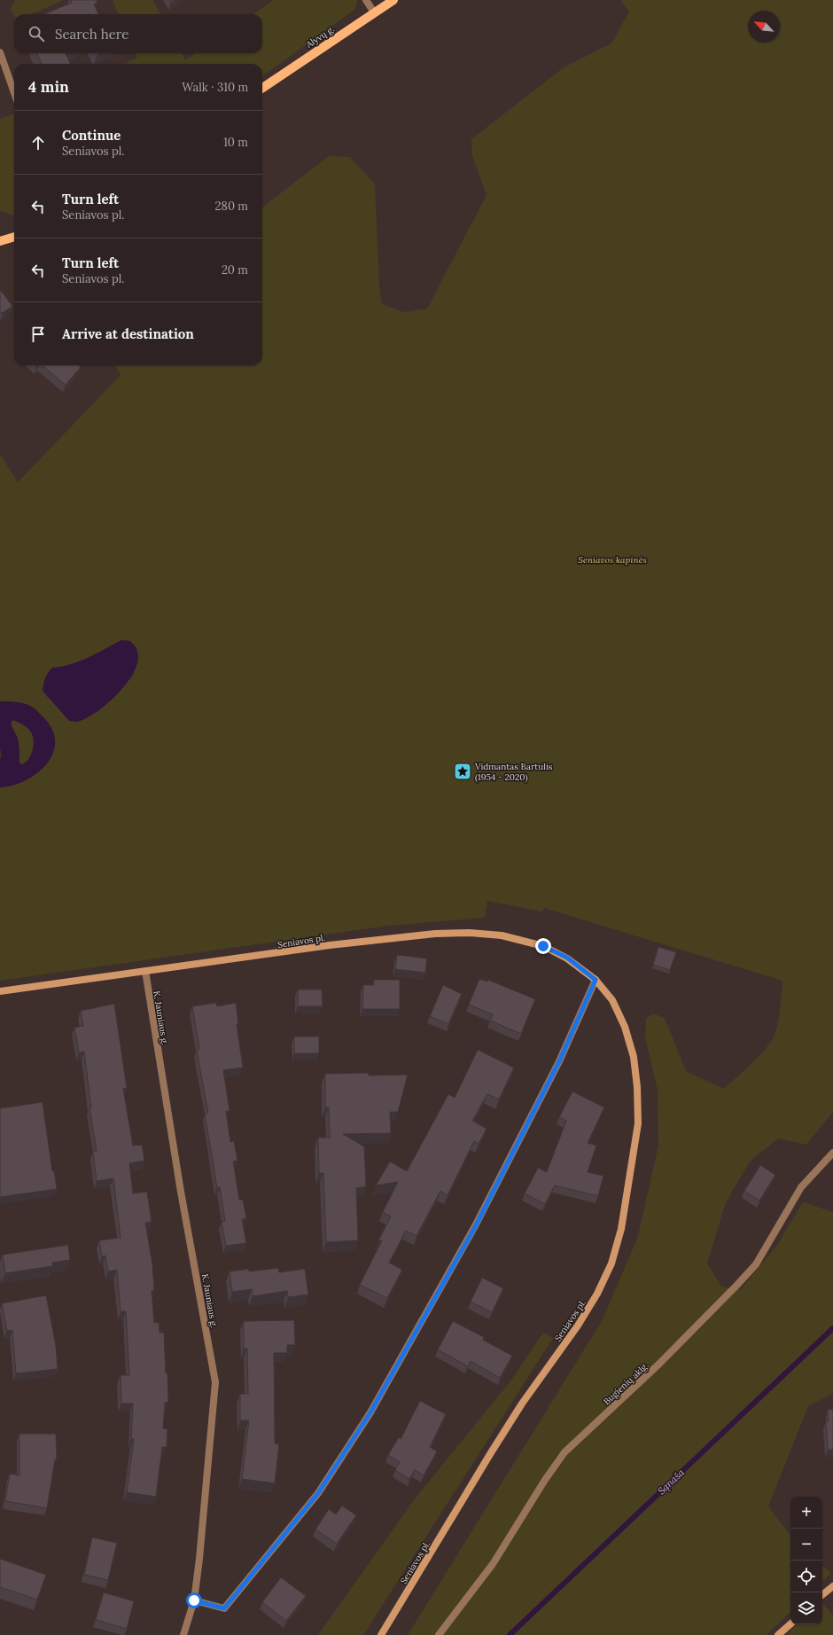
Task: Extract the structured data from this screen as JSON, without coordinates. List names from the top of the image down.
{
  "streets": {
    "main road": ["Alyvų g.", "Seniavos pl."],
    "street": ["K. Jauniaus g.", "Bugienių aklg."]
  },
  "crossings": [
    ["Seniavos pl.", "K. Jauniaus g."]
  ],
  "water": ["Sąnaša"],
  "parks": ["Seniavos kapinės"],
  "places": {
    "place": ["Vidmantas Bartulis (1954 - 2020)"]
  },
  "north": "top left",
  "page": {
    "search": "Search here",
    "heading": ["4 min", "Walk · 310 m"],
    "list": [
      ["Continue", "Seniavos pl.", "10 m"],
      ["Turn left", "Seniavos pl.", "280 m"],
      ["Turn left", "Seniavos pl.", "20 m"],
      "Arrive at destination"
    ],
    "map_buttons": ["+", "−"]
  }
}
